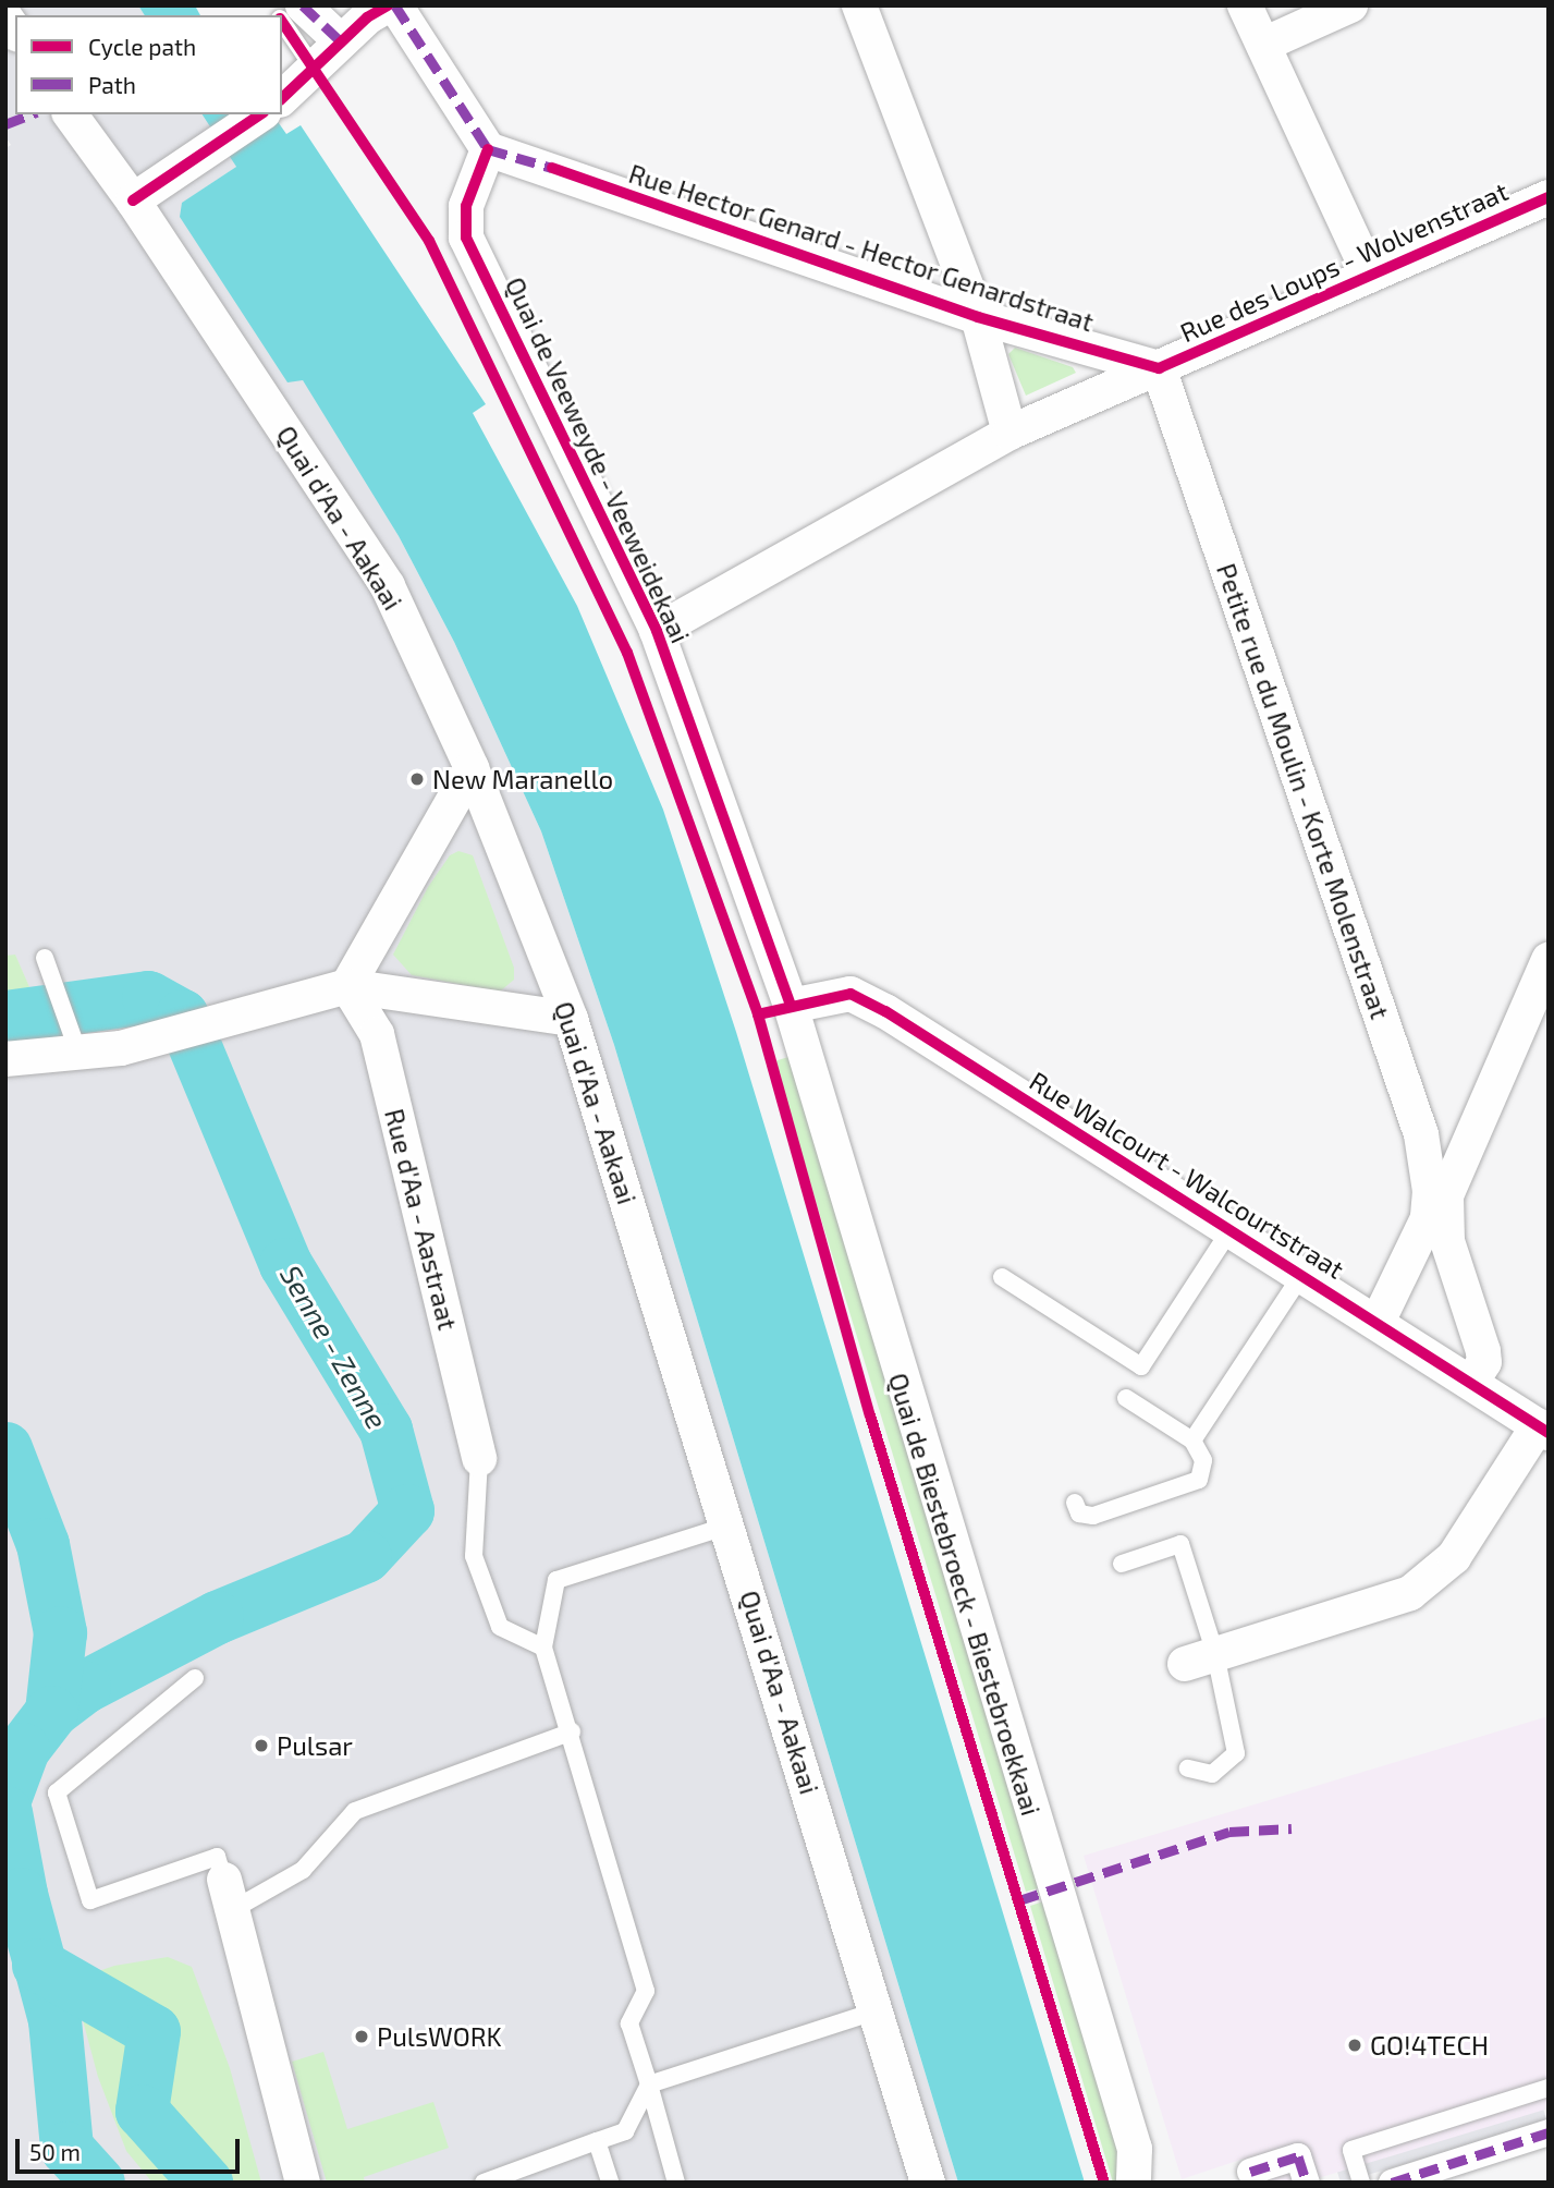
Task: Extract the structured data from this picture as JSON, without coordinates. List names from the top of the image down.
{
  "streets": {
    "street": [
      "Rue Hector Genard - Hector Genardstraat",
      "Rue des Loups - Wolvenstraat",
      "Quai de Veeweyde - Veeweidekaai",
      "Quai d'Aa - Aakaai",
      "Petite rue du Moulin - Korte Molenstraat",
      "Rue Walcourt - Walcourtstraat",
      "Rue d'Aa - Aastraat",
      "Quai de Biestebroeck - Biestebroekkaai"
    ]
  },
  "crossings": [
    ["Rue Hector Genard - Hector Genardstraat", "Rue des Loups - Wolvenstraat"],
    ["Rue Hector Genard - Hector Genardstraat", "Quai de Veeweyde - Veeweidekaai"],
    ["Rue Hector Genard - Hector Genardstraat", "Petite rue du Moulin - Korte Molenstraat"],
    ["Rue des Loups - Wolvenstraat", "Quai de Veeweyde - Veeweidekaai"],
    ["Rue des Loups - Wolvenstraat", "Petite rue du Moulin - Korte Molenstraat"],
    ["Quai de Veeweyde - Veeweidekaai", "Rue Walcourt - Walcourtstraat"],
    ["Quai de Veeweyde - Veeweidekaai", "Quai de Biestebroeck - Biestebroekkaai"],
    ["Petite rue du Moulin - Korte Molenstraat", "Rue Walcourt - Walcourtstraat"],
    ["Rue Walcourt - Walcourtstraat", "Quai de Biestebroeck - Biestebroekkaai"]
  ],
  "water": ["Senne - Zenne"],
  "places": [
    "New Maranello",
    "Pulsar",
    "PulsWORK",
    "GO!4TECH"
  ],
  "legend": ["Cycle path", "Path"],
  "scale_bar": "50 m"
}
